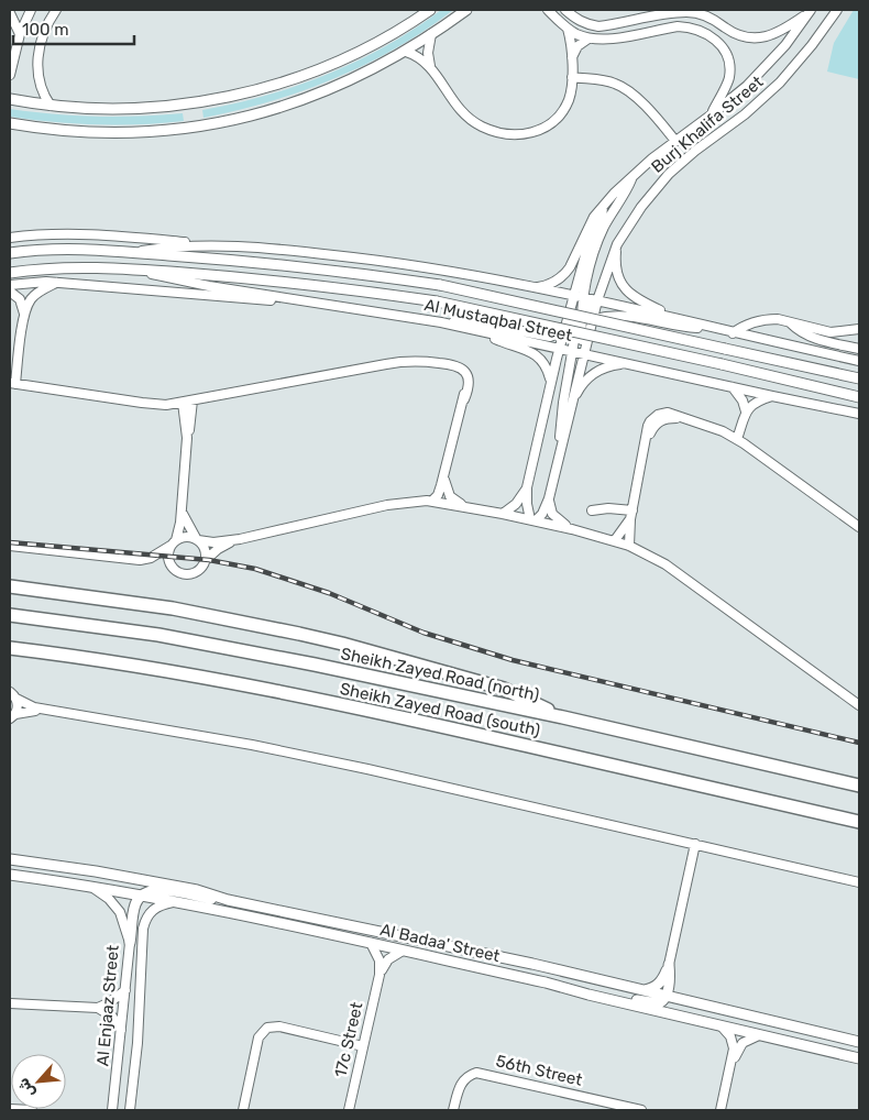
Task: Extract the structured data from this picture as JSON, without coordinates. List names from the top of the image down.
{
  "streets": {
    "highway": ["Sheikh Zayed Road (north)", "Sheikh Zayed Road (south)"],
    "main road": ["Al Mustaqbal Street", "Al Badaa' Street"],
    "street": [
      "Burj Khalifa Street",
      "Al Enjaaz Street",
      "17c Street",
      "56th Street"
    ]
  },
  "crossings": [
    ["Burj Khalifa Street", "Al Mustaqbal Street"],
    ["Al Badaa' Street", "Al Enjaaz Street"],
    ["Al Badaa' Street", "17c Street"]
  ],
  "scale_bar": "100 m",
  "north": "bottom left"
}
